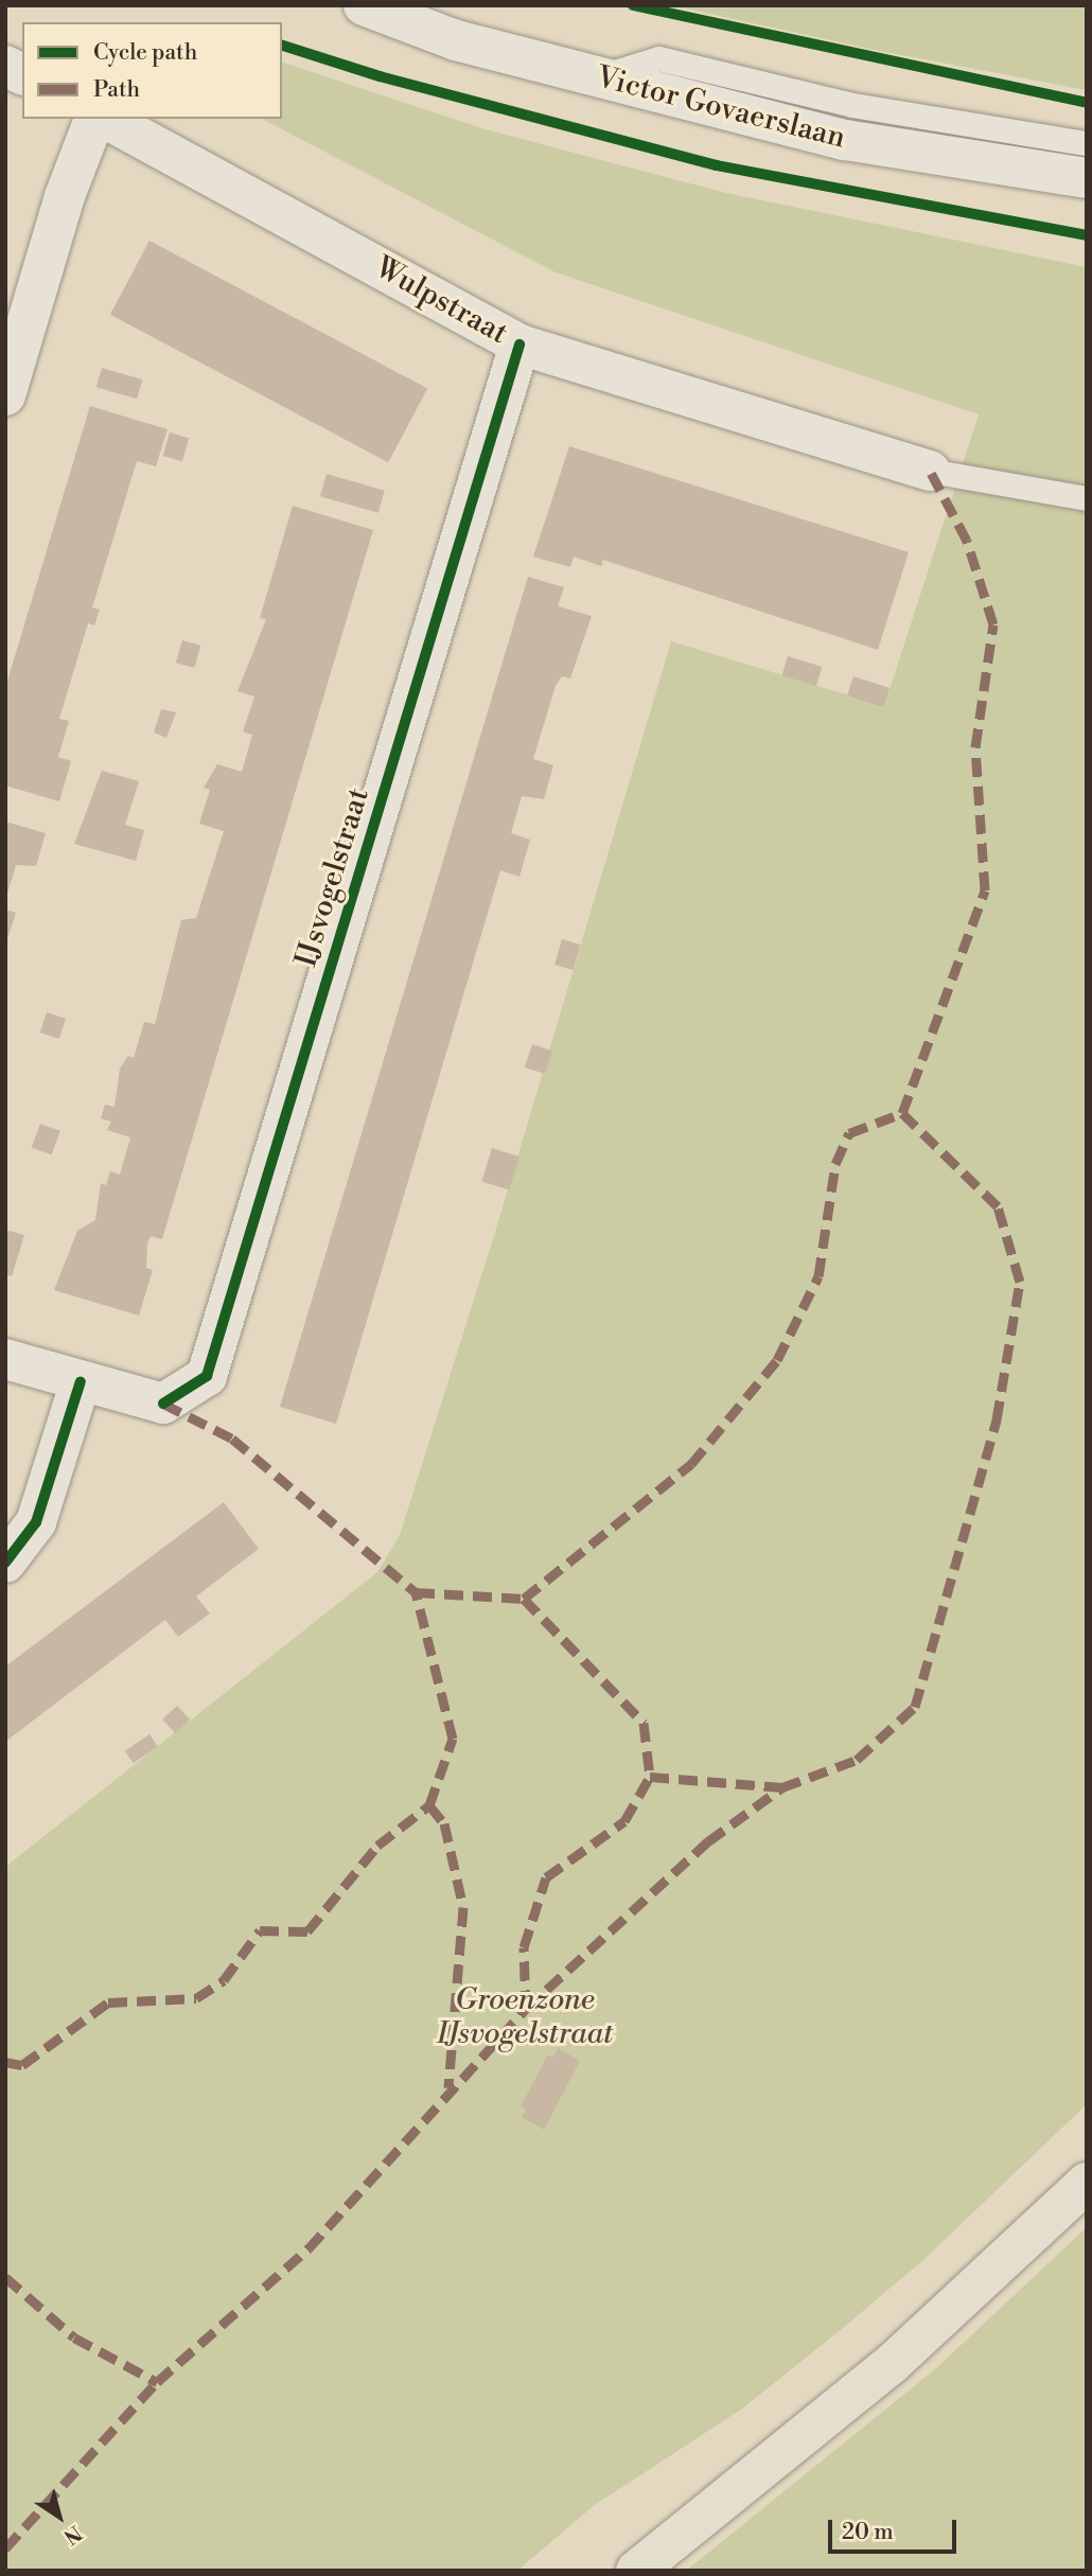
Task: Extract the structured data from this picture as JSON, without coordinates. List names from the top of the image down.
{
  "streets": {
    "street": ["Victor Govaerslaan", "Wulpstraat", "IJsvogelstraat"]
  },
  "crossings": [
    ["Wulpstraat", "IJsvogelstraat"]
  ],
  "parks": ["Groenzone IJsvogelstraat"],
  "legend": ["Cycle path", "Path"],
  "scale_bar": "20 m",
  "north": "bottom right"
}
